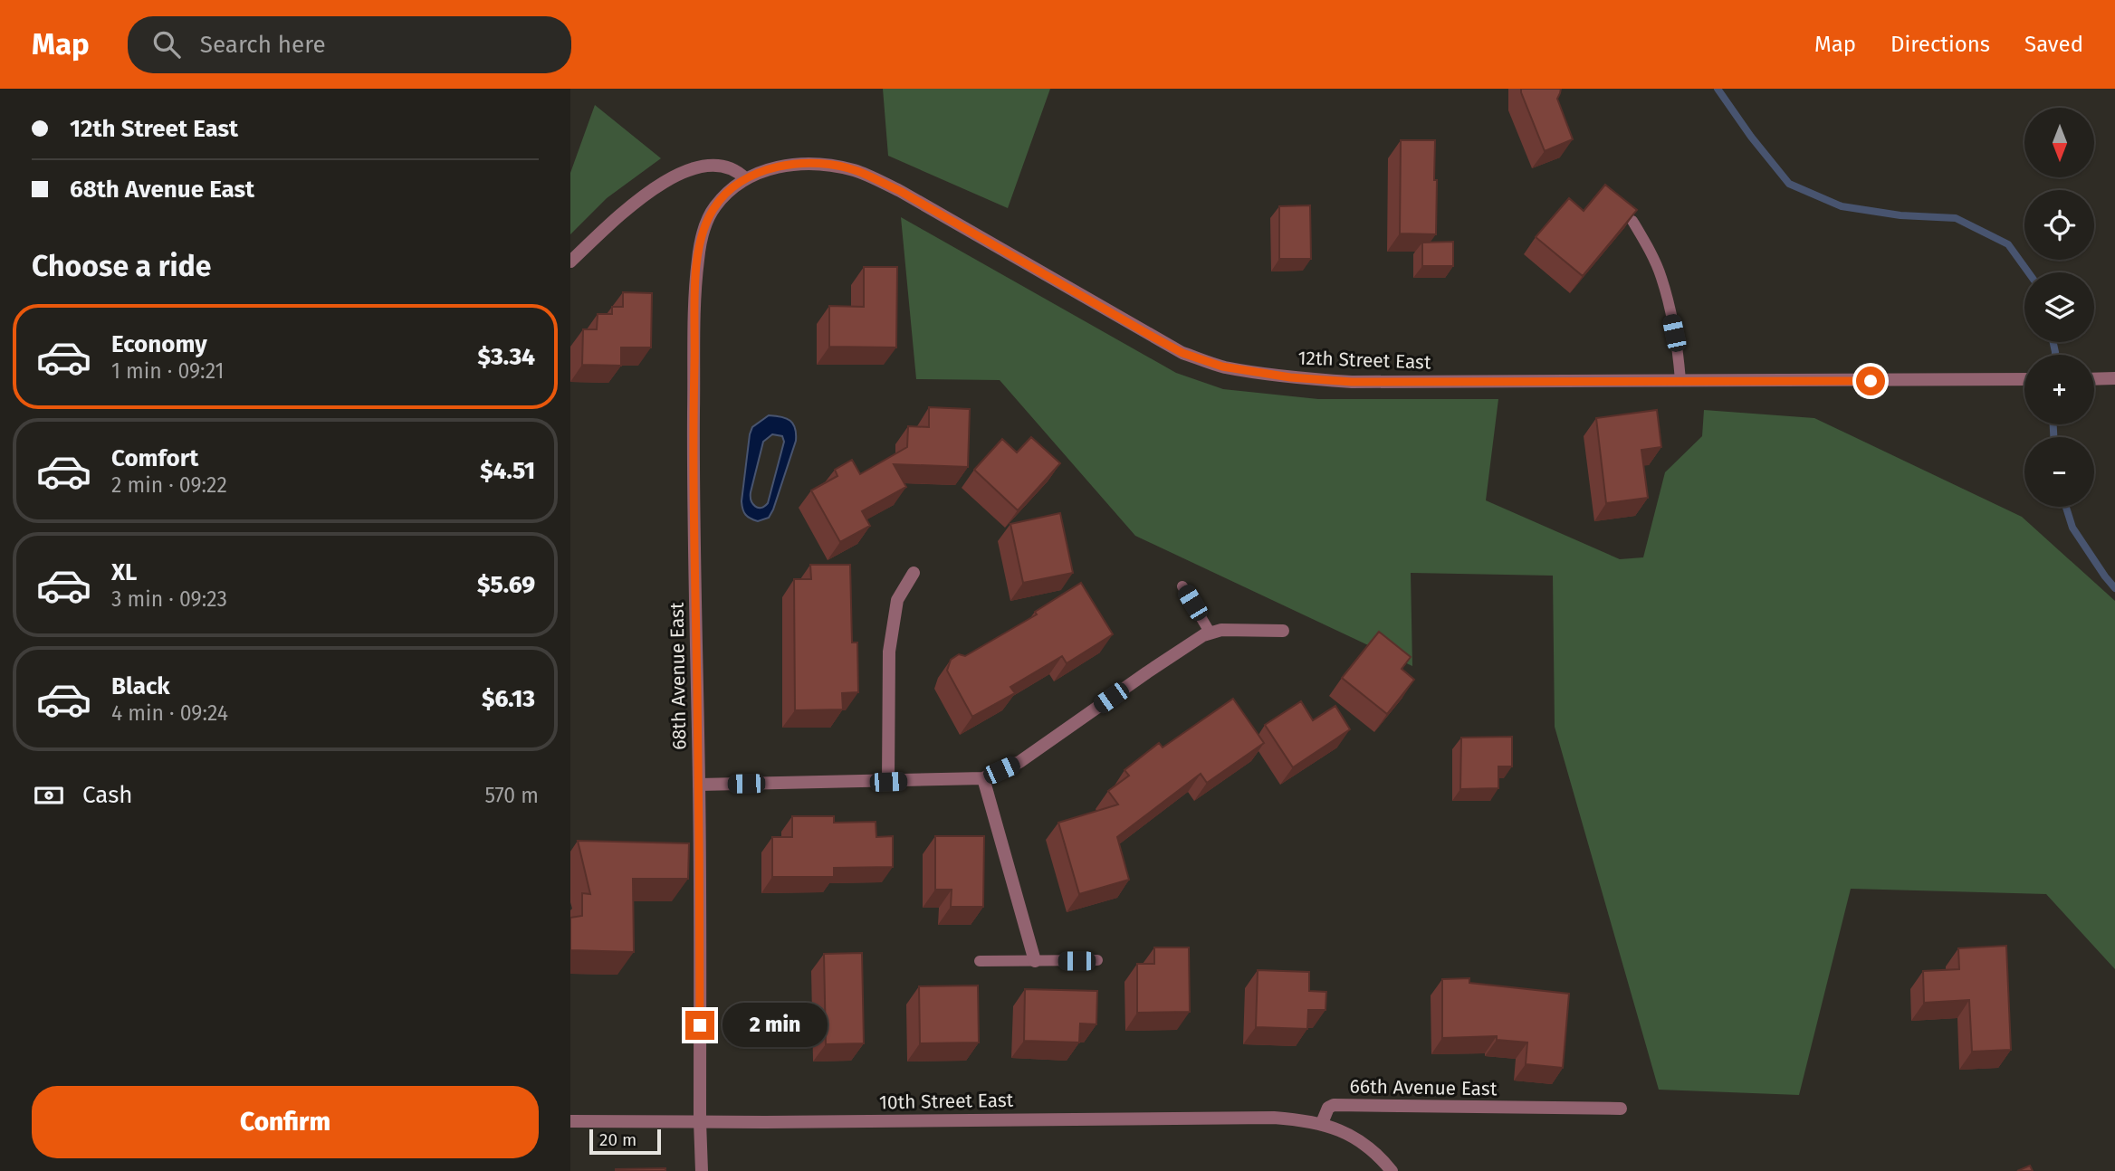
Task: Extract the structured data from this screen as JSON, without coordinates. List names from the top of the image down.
{
  "streets": {
    "street": [
      "12th Street East",
      "68th Avenue East",
      "66th Avenue East",
      "10th Street East"
    ]
  },
  "crossings": [
    ["12th Street East", "68th Avenue East"],
    ["68th Avenue East", "10th Street East"],
    ["66th Avenue East", "10th Street East"]
  ],
  "scale_bar": "20 m",
  "north": "bottom",
  "page": {
    "header": "Map",
    "search": "Search here",
    "nav": ["Map", "Directions", "Saved"],
    "banner": ["12th Street East", "68th Avenue East"],
    "map_buttons": ["+", "−"],
    "heading": "Choose a ride",
    "list": [
      {
        "name": "Economy",
        "note": "1 min · 09:21",
        "value": "$3.34"
      },
      {
        "name": "Comfort",
        "note": "2 min · 09:22",
        "value": "$4.51"
      },
      {
        "name": "XL",
        "note": "3 min · 09:23",
        "value": "$5.69"
      },
      {
        "name": "Black",
        "note": "4 min · 09:24",
        "value": "$6.13"
      }
    ],
    "pay": ["Cash", "570 m"],
    "bubble": "2 min",
    "buttons": "Confirm",
    "scale": "20 m"
  }
}
